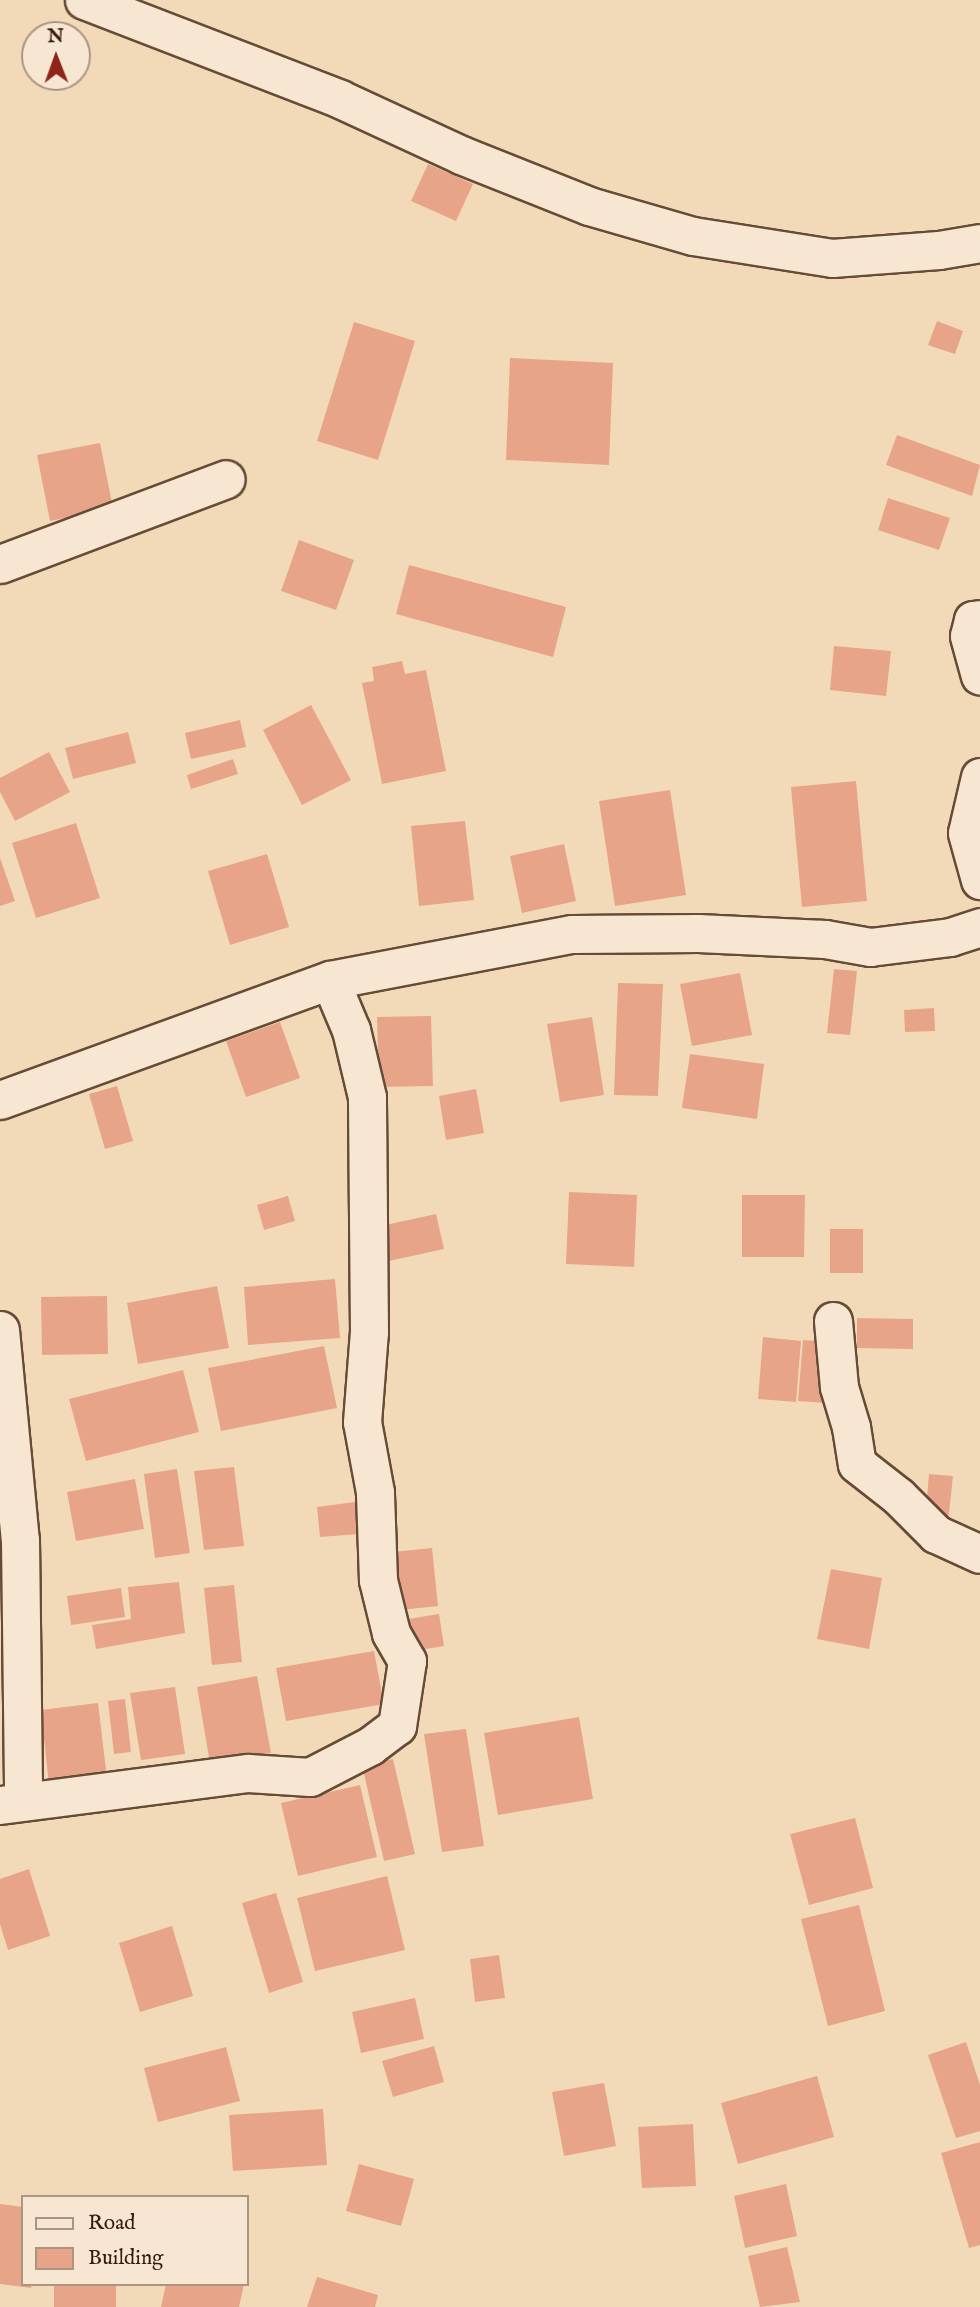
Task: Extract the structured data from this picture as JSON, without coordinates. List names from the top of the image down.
{
  "legend": ["Road", "Building"],
  "north": "top"
}
